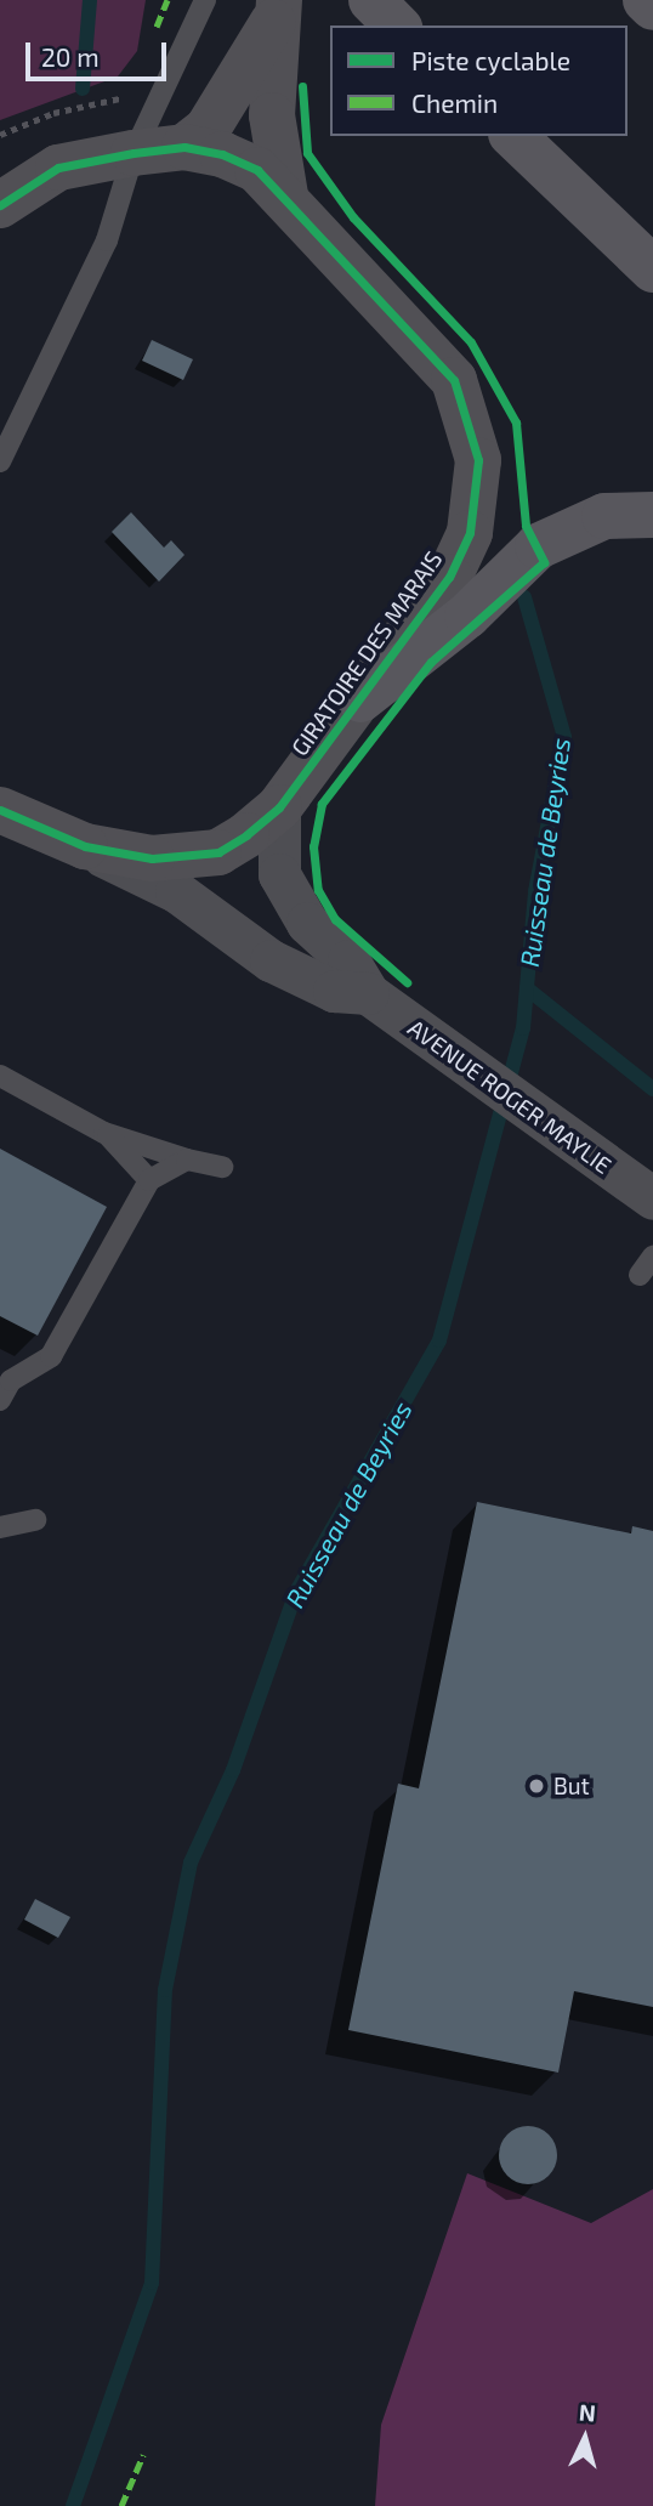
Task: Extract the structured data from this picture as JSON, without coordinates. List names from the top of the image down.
{
  "streets": {
    "street": ["GIRATOIRE DES MARAIS", "AVENUE ROGER MAYLIE"]
  },
  "crossings": [
    ["GIRATOIRE DES MARAIS", "AVENUE ROGER MAYLIE"]
  ],
  "water": ["Ruisseau de Beyries"],
  "places": ["But"],
  "legend": ["Piste cyclable", "Chemin"],
  "scale_bar": "20 m",
  "north": "top"
}
